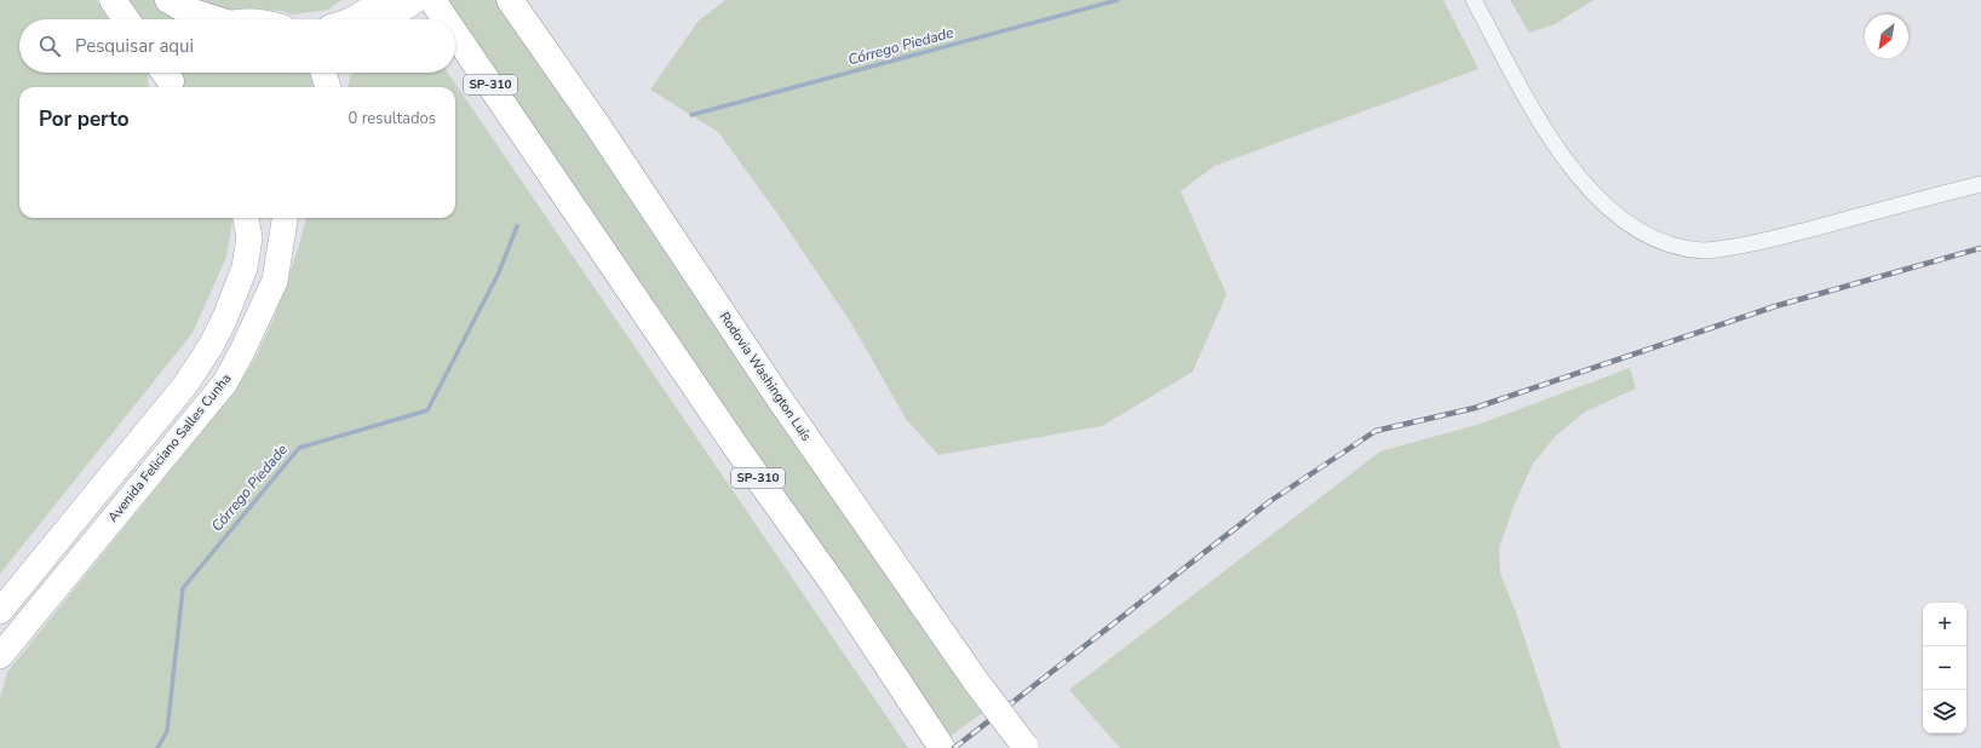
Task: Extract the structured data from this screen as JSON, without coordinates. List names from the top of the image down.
{
  "streets": {
    "highway": ["SP-310", "Rodovia Washington Luís"],
    "main road": ["Avenida Feliciano Salles Cunha"]
  },
  "water": ["Córrego Piedade"],
  "north": "bottom left",
  "page": {
    "search": "Pesquisar aqui",
    "heading": ["Por perto", "0 resultados"],
    "map_buttons": ["+", "−"]
  }
}
